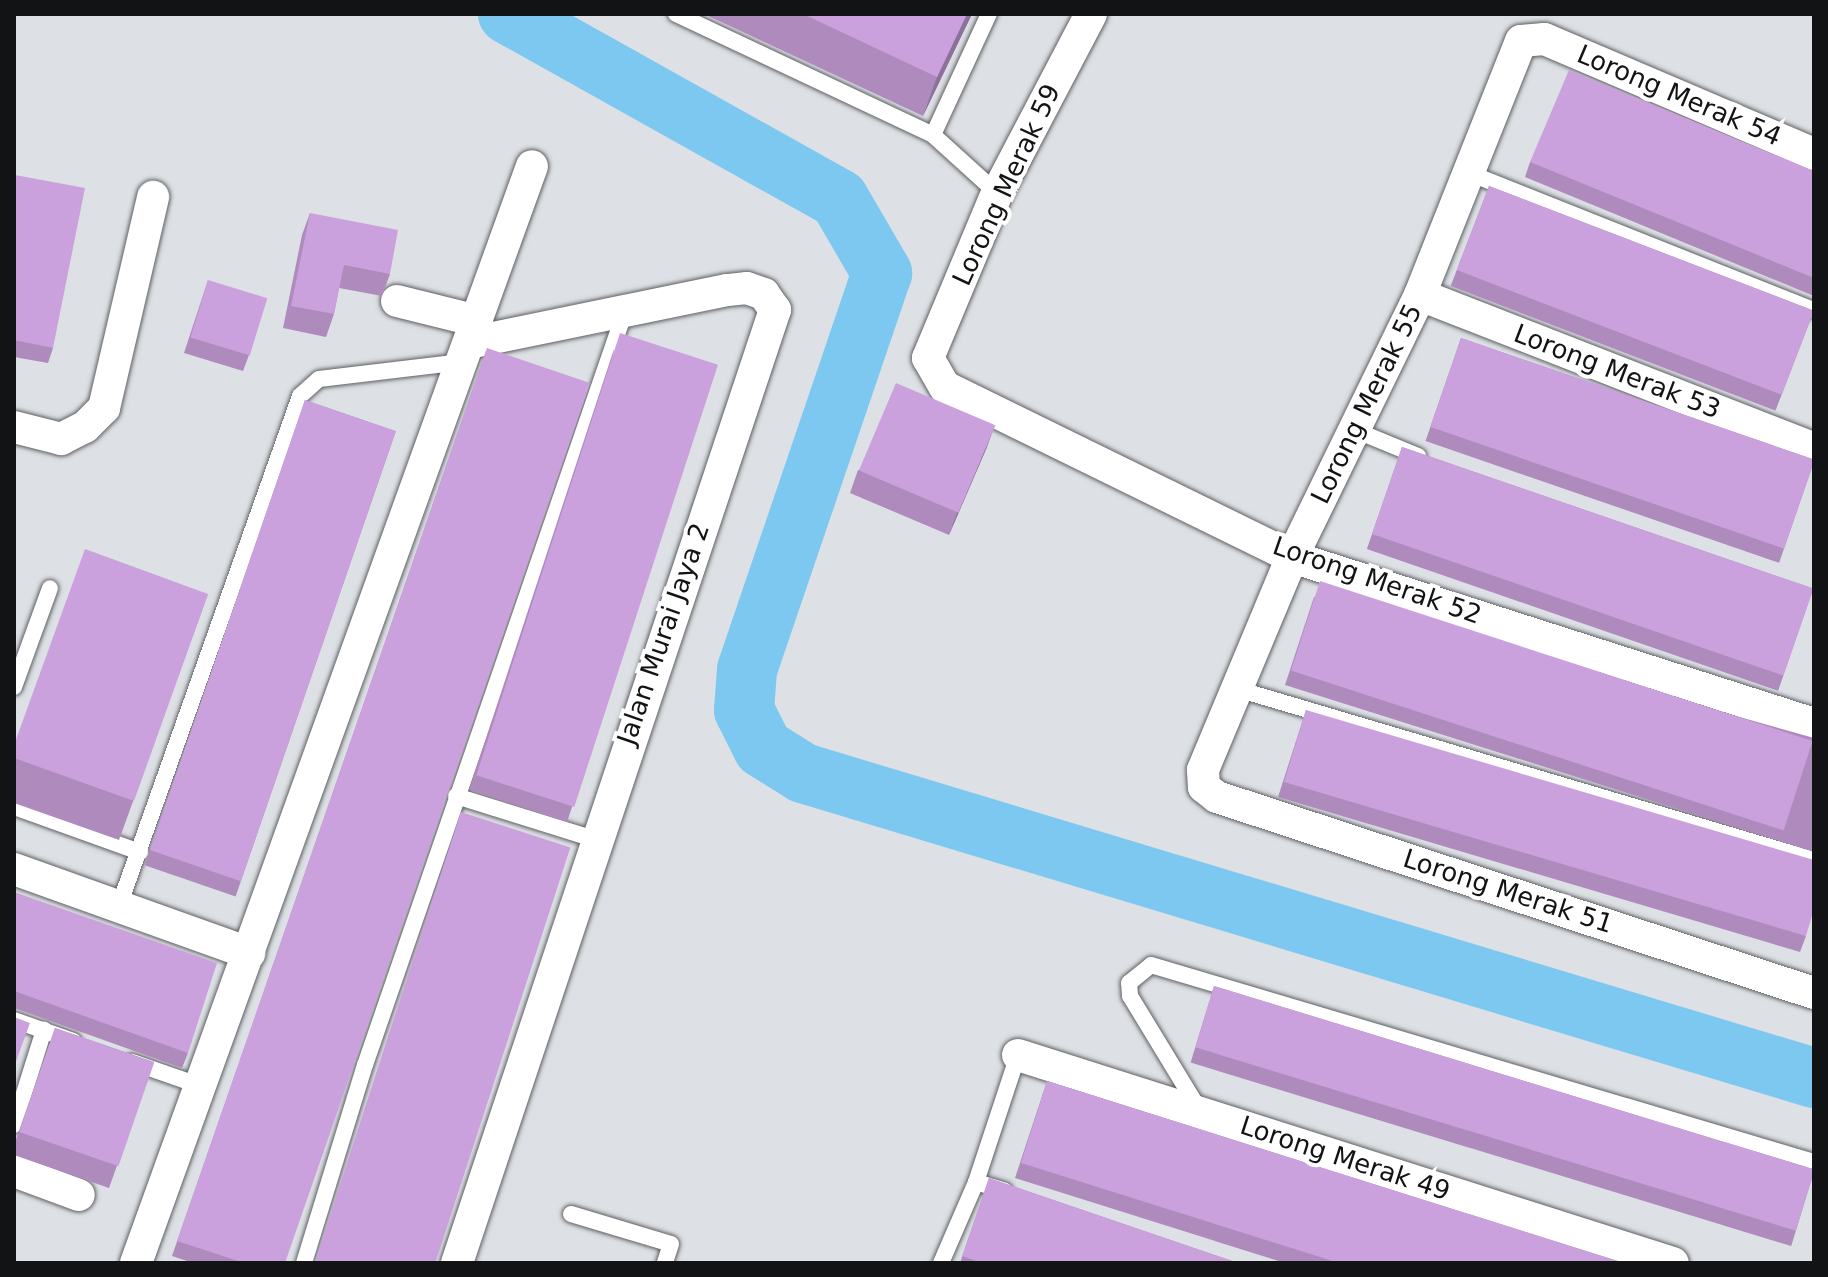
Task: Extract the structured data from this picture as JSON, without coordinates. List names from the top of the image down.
{
  "streets": {
    "street": [
      "Lorong Merak 54",
      "Lorong Merak 59",
      "Lorong Merak 53",
      "Lorong Merak 55",
      "Lorong Merak 52",
      "Jalan Murai Jaya 2",
      "Lorong Merak 51",
      "Lorong Merak 49"
    ]
  },
  "crossings": [
    ["Lorong Merak 54", "Lorong Merak 55"],
    ["Lorong Merak 59", "Lorong Merak 52"],
    ["Lorong Merak 53", "Lorong Merak 55"],
    ["Lorong Merak 55", "Lorong Merak 52"],
    ["Lorong Merak 55", "Lorong Merak 51"]
  ]
}
